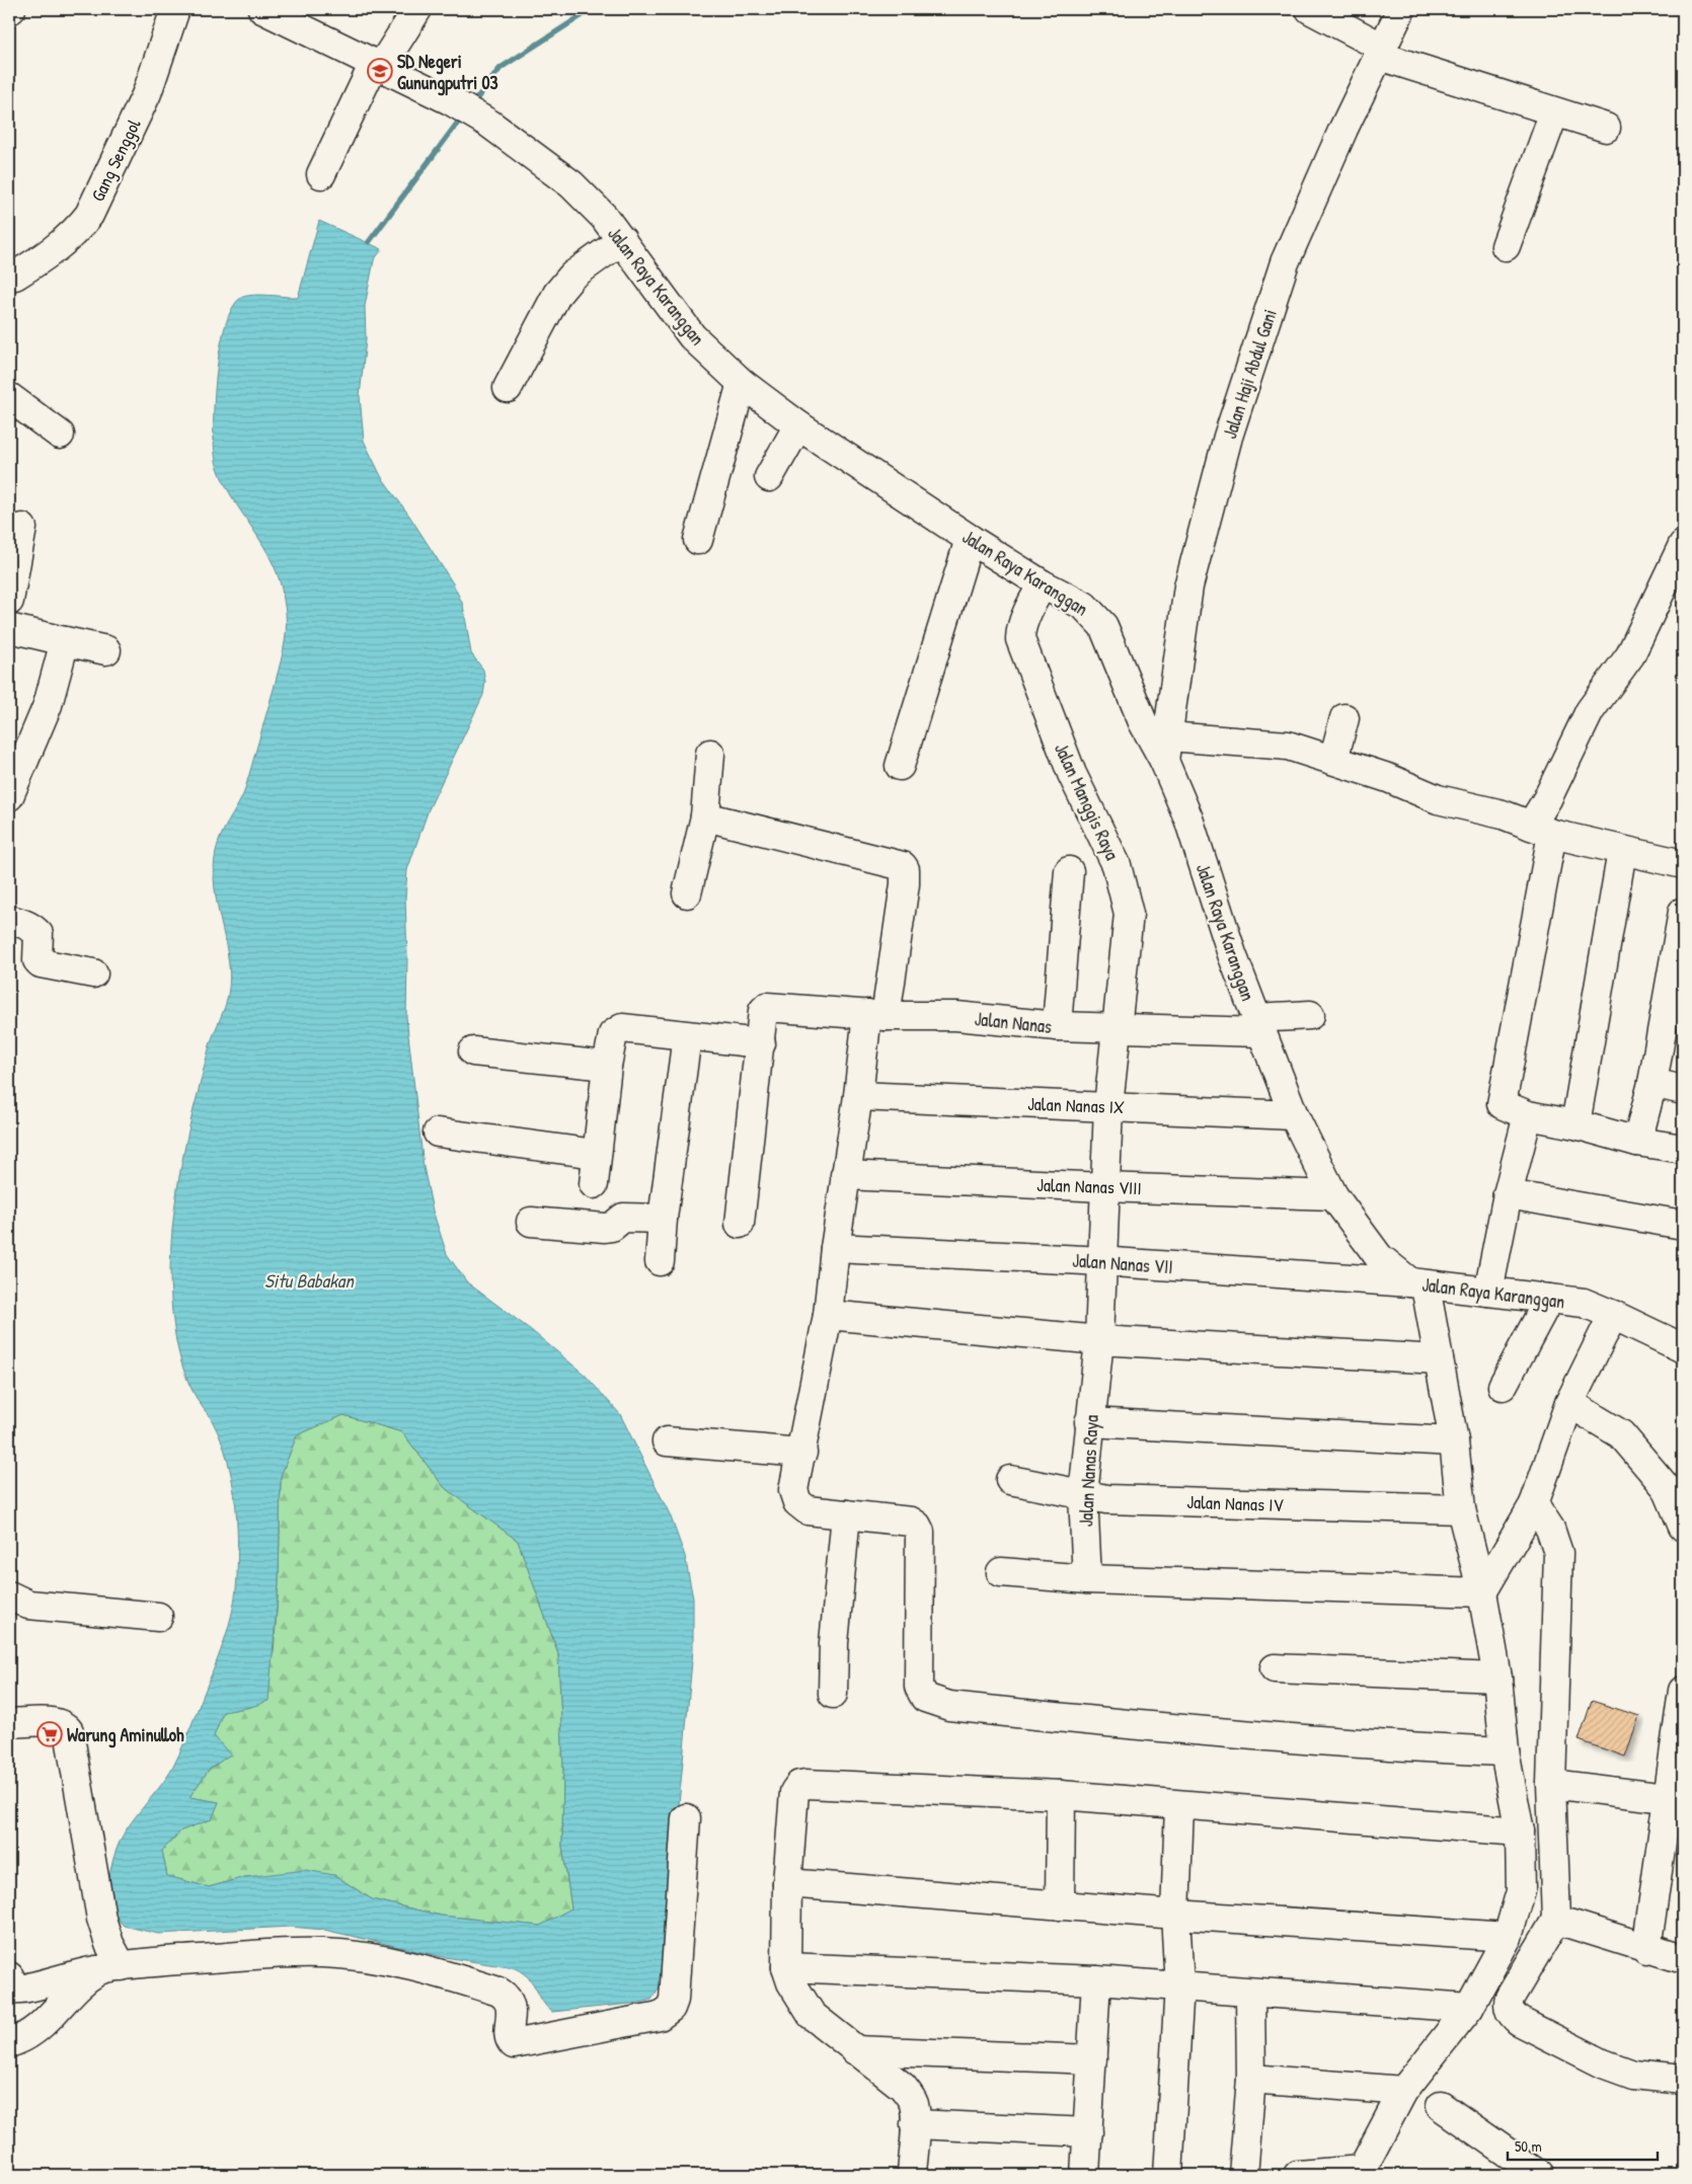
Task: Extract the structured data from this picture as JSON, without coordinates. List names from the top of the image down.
{
  "streets": {
    "street": [
      "Gang Senggol",
      "Jalan Raya Karanggan",
      "Jalan Haji Abdul Gani",
      "Jalan Manggis Raya",
      "Jalan Nanas",
      "Jalan Nanas IX",
      "Jalan Nanas VIII",
      "Jalan Nanas VII",
      "Jalan Nanas Raya",
      "Jalan Nanas IV"
    ]
  },
  "crossings": [
    ["Jalan Raya Karanggan", "Jalan Haji Abdul Gani"],
    ["Jalan Raya Karanggan", "Jalan Manggis Raya"],
    ["Jalan Raya Karanggan", "Jalan Nanas"],
    ["Jalan Raya Karanggan", "Jalan Nanas IX"],
    ["Jalan Raya Karanggan", "Jalan Nanas VIII"],
    ["Jalan Raya Karanggan", "Jalan Nanas VII"],
    ["Jalan Manggis Raya", "Jalan Nanas"],
    ["Jalan Manggis Raya", "Jalan Nanas Raya"],
    ["Jalan Nanas", "Jalan Nanas Raya"],
    ["Jalan Nanas IX", "Jalan Nanas Raya"],
    ["Jalan Nanas VIII", "Jalan Nanas Raya"],
    ["Jalan Nanas VII", "Jalan Nanas Raya"],
    ["Jalan Nanas Raya", "Jalan Nanas IV"]
  ],
  "water": ["Situ Babakan"],
  "places": {
    "school or university": ["SD Negeri Gunungputri 03"],
    "supermarket": ["Warung Aminulloh"]
  },
  "scale_bar": "50 m"
}
